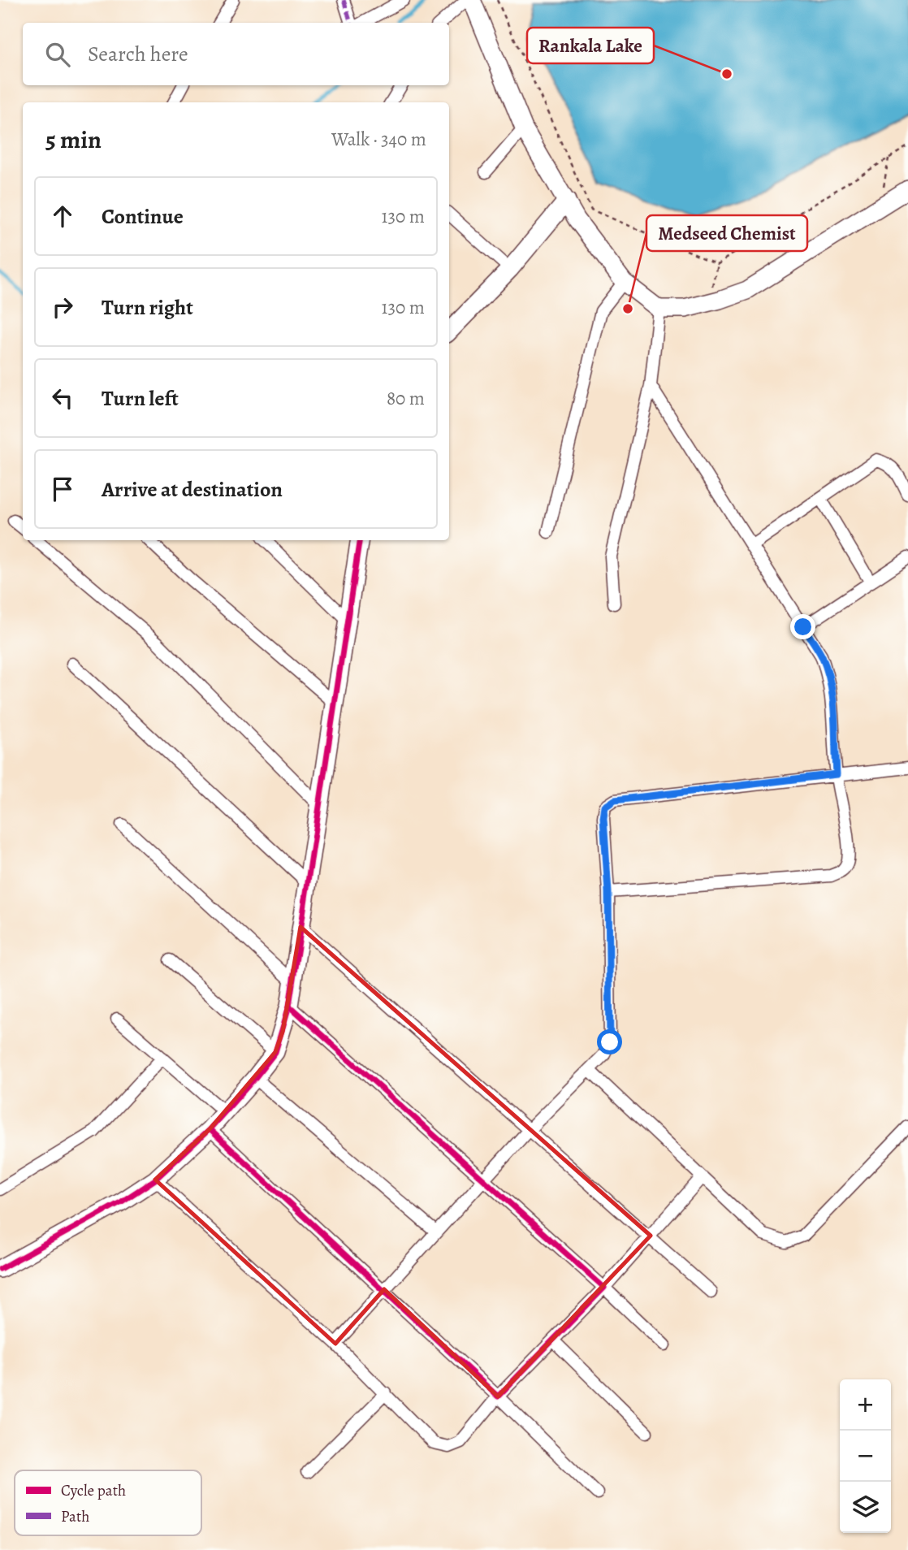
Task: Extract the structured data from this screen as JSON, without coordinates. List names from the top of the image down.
{
  "places": ["Rankala Lake", "Medseed Chemist"],
  "legend": ["Cycle path", "Path"],
  "page": {
    "search": "Search here",
    "heading": ["5 min", "Walk · 340 m"],
    "list": [
      ["Continue", "130 m"],
      ["Turn right", "130 m"],
      ["Turn left", "80 m"],
      "Arrive at destination"
    ],
    "map_buttons": ["+", "−"]
  }
}
